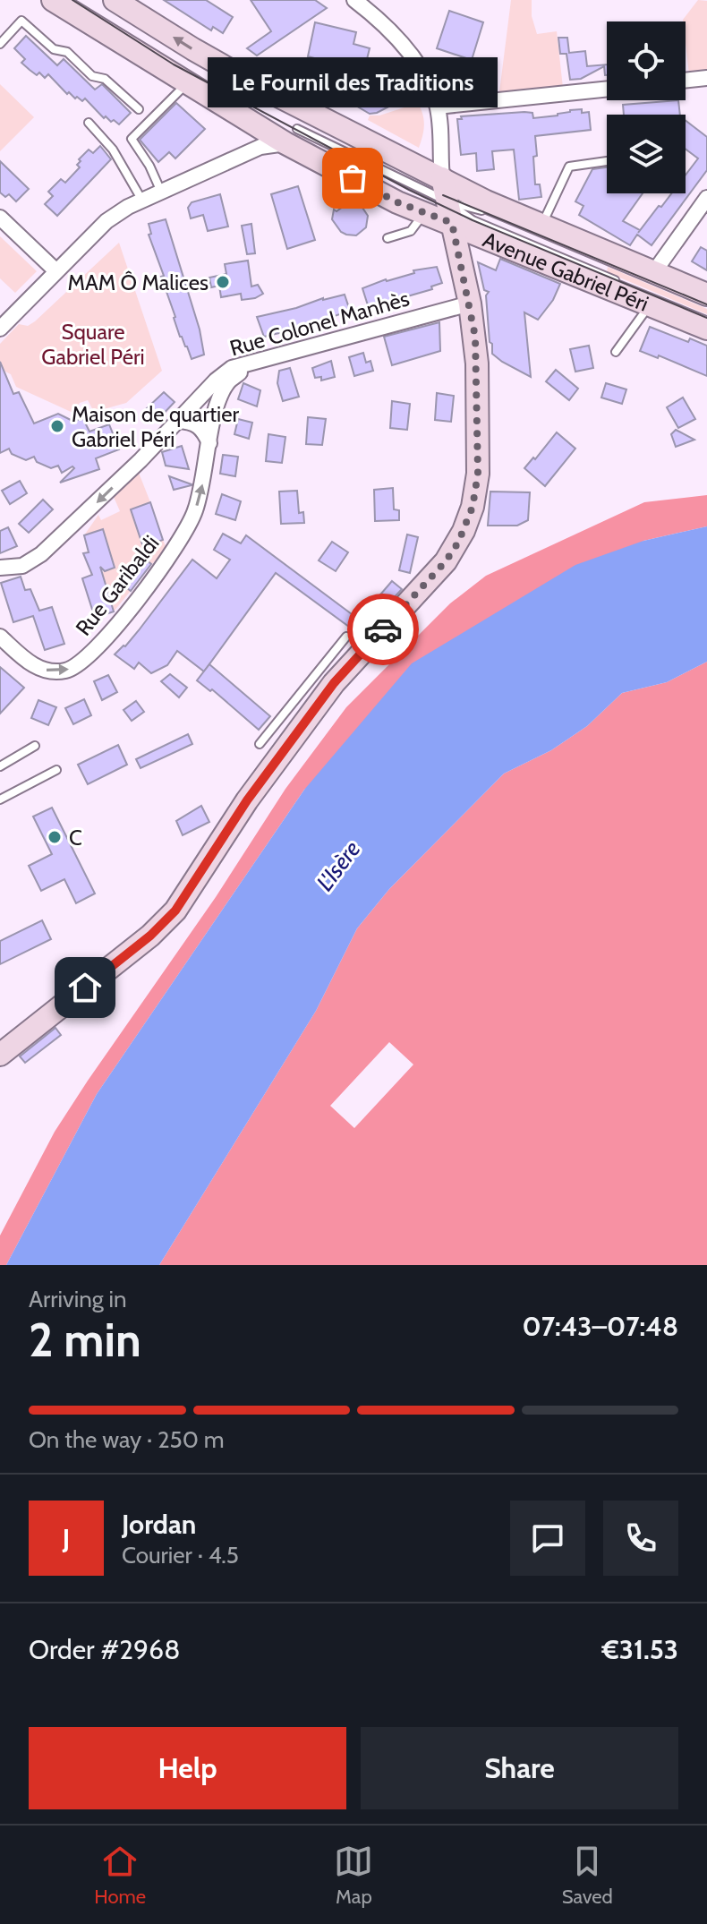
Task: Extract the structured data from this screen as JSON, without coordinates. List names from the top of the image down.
{
  "streets": {
    "main road": ["Avenue Gabriel Péri"],
    "street": ["Rue Colonel Manhès", "Rue Garibaldi"]
  },
  "crossings": [
    ["Rue Colonel Manhès", "Rue Garibaldi"]
  ],
  "one_way": ["Rue Colonel Manhès", "Rue Garibaldi"],
  "water": ["L'Isère"],
  "parks": ["Square Gabriel Péri"],
  "places": [
    "Le Fournil des Traditions",
    "MAM Ô Malices",
    "Maison de quartier Gabriel Péri",
    "C"
  ],
  "page": {
    "bubble": "Le Fournil des Traditions",
    "heading": ["2 min", "Arriving in", "07:43–07:48"],
    "panel": [
      "Jordan",
      "Courier · 4.5",
      "Order #2968",
      "€31.53"
    ],
    "bar": "On the way · 250 m",
    "round": "J",
    "buttons": ["Help", "Share"],
    "tabs": ["Home", "Map", "Saved"]
  }
}
